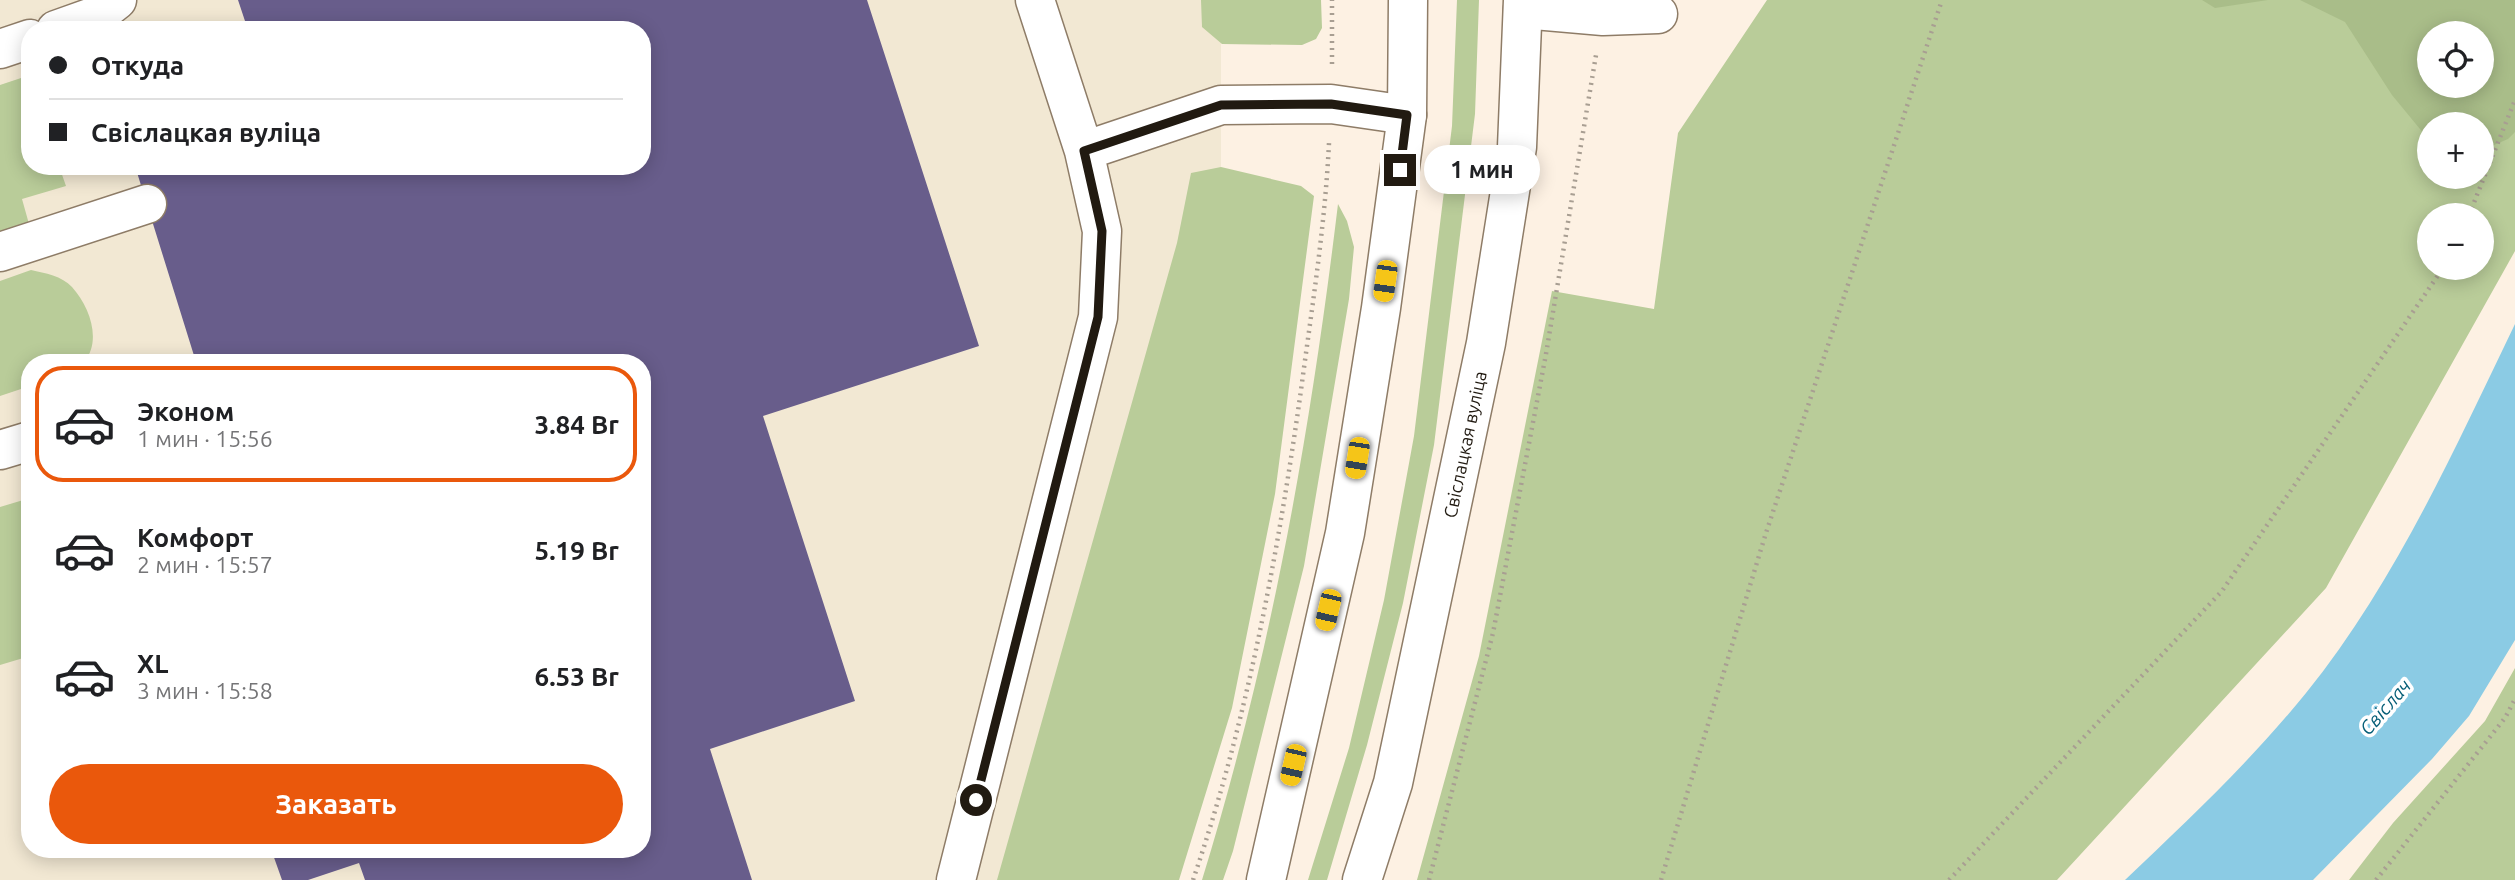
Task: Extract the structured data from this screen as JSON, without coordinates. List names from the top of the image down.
{
  "streets": {
    "main road": ["Свіслацкая вуліца"]
  },
  "water": ["Свіслач"],
  "page": {
    "map_buttons": ["+", "−"],
    "banner": ["Откуда", "Свіслацкая вуліца"],
    "bubble": "1 мин",
    "list": [
      {
        "name": "Эконом",
        "note": "1 мин · 15:56",
        "value": "3.84 Br"
      },
      {
        "name": "Комфорт",
        "note": "2 мин · 15:57",
        "value": "5.19 Br"
      },
      {
        "name": "XL",
        "note": "3 мин · 15:58",
        "value": "6.53 Br"
      }
    ],
    "buttons": "Заказать"
  }
}
